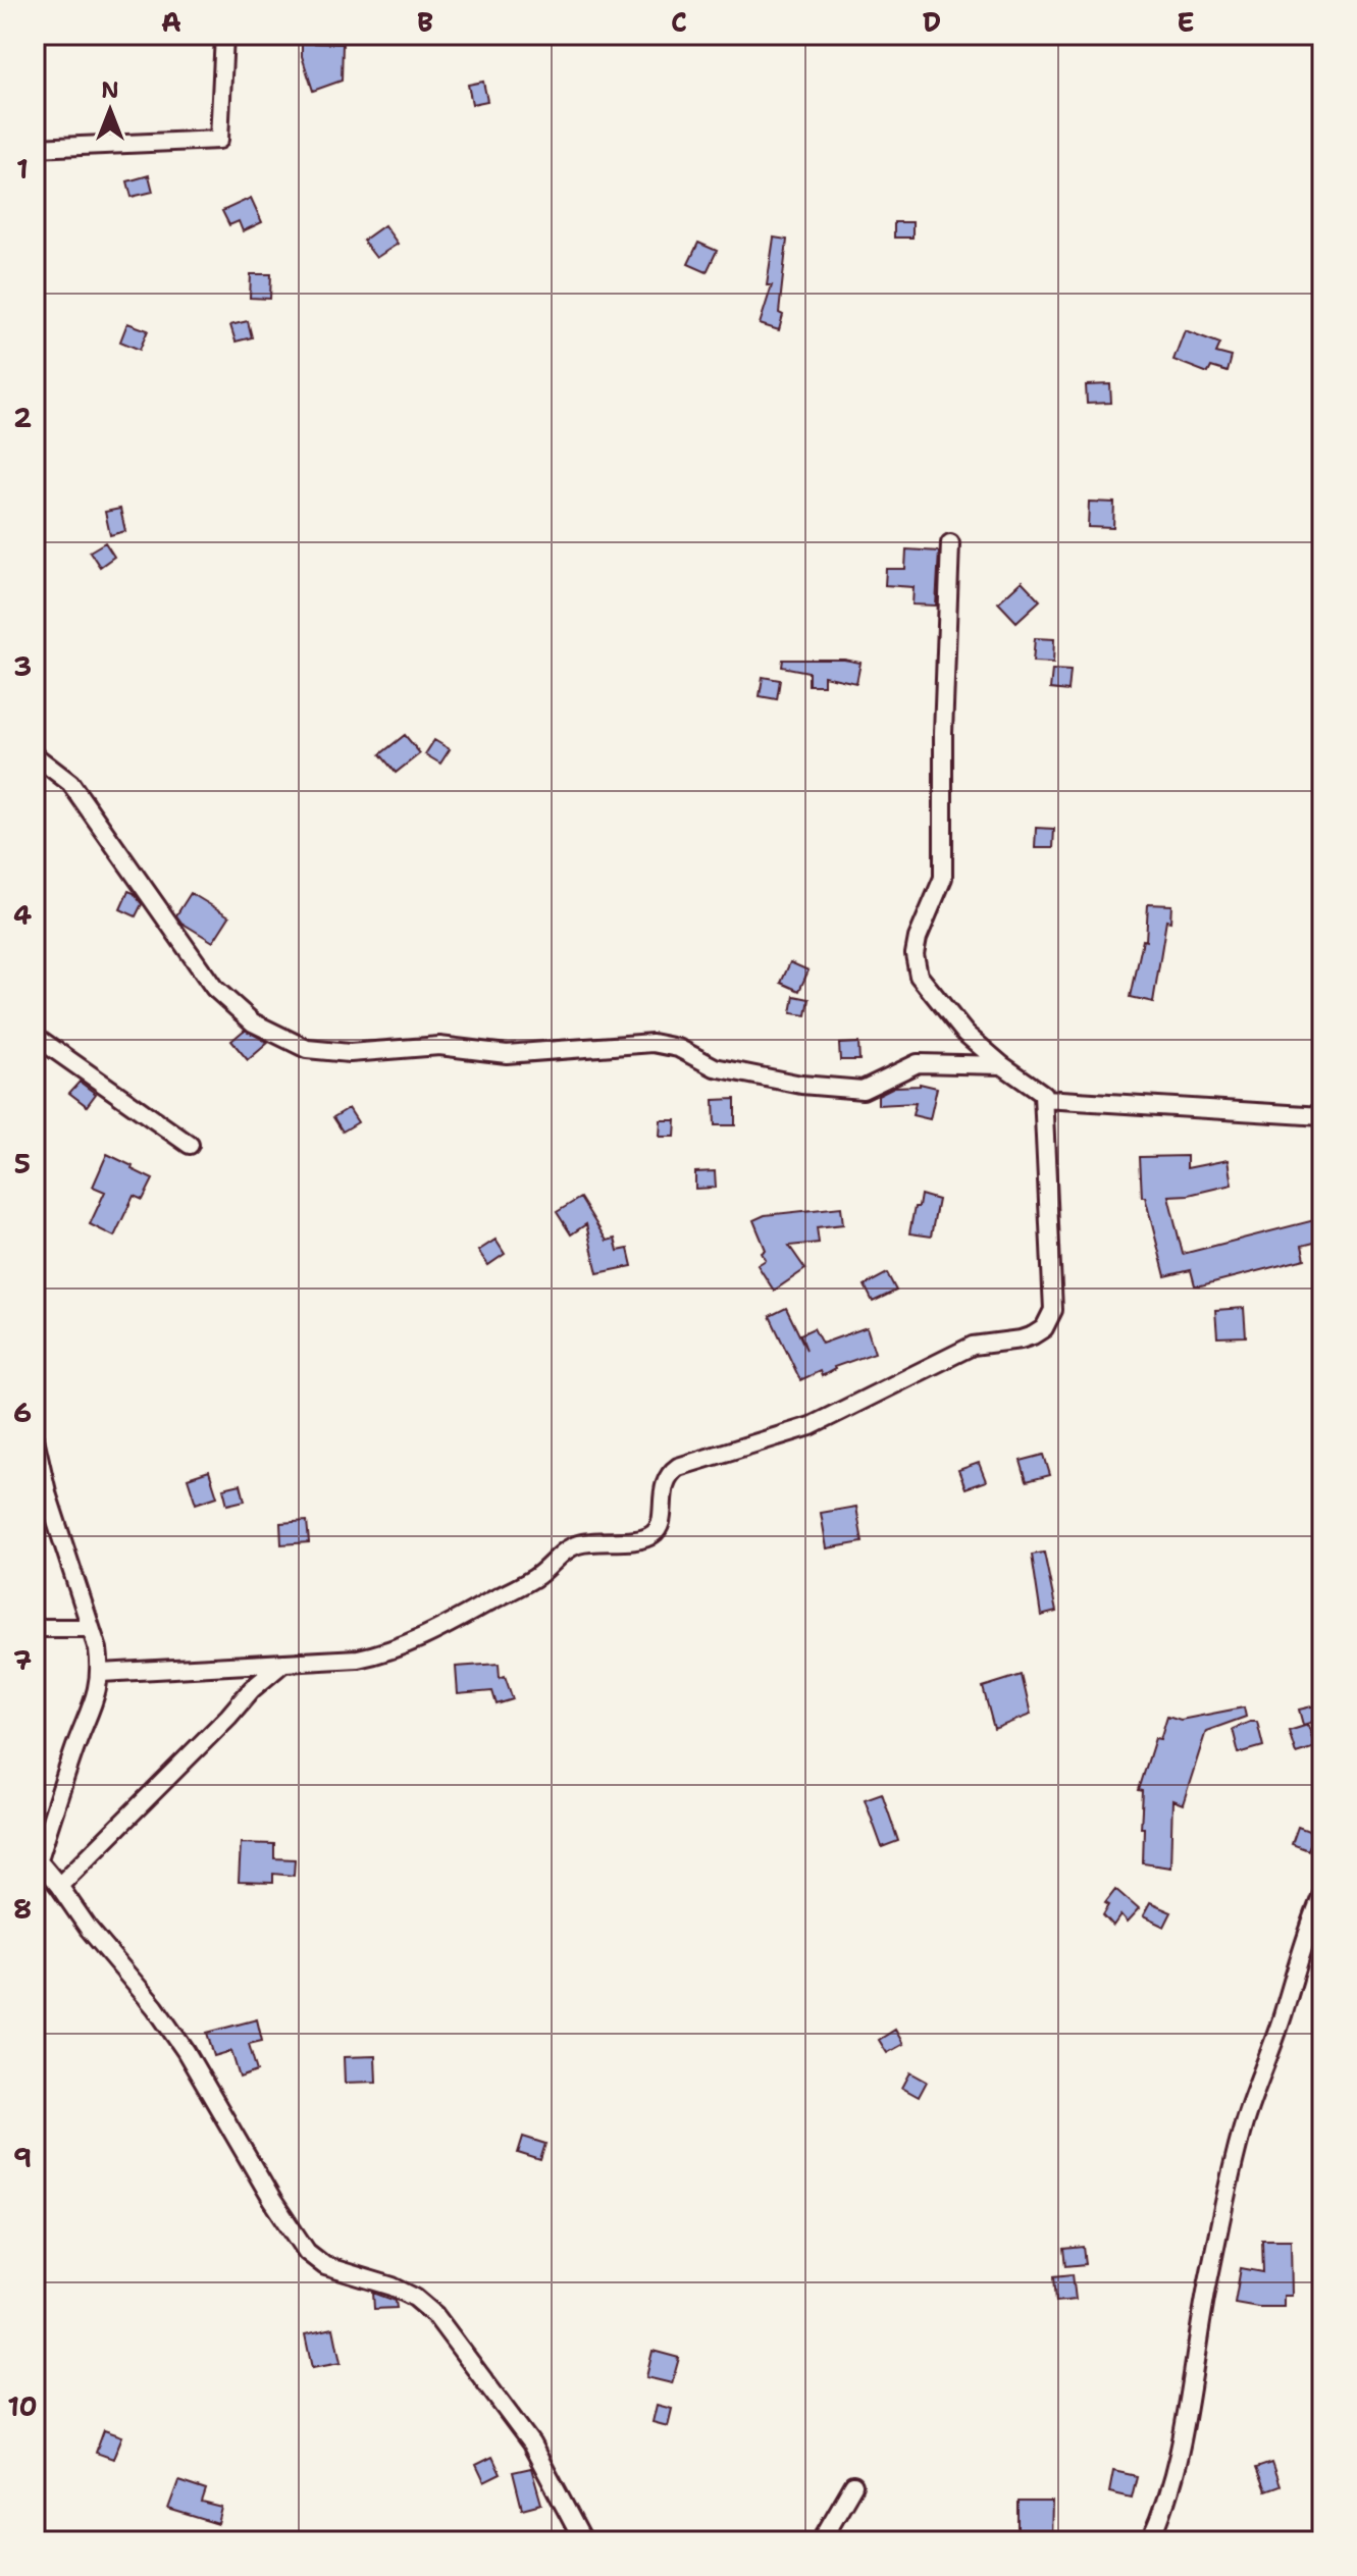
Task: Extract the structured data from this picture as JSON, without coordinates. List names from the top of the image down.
{
  "north": "top",
  "grid": {
    "columns": [
      "A",
      "B",
      "C",
      "D",
      "E"
    ],
    "rows": [
      "1",
      "2",
      "3",
      "4",
      "5",
      "6",
      "7",
      "8",
      "9",
      "10"
    ]
  }
}
